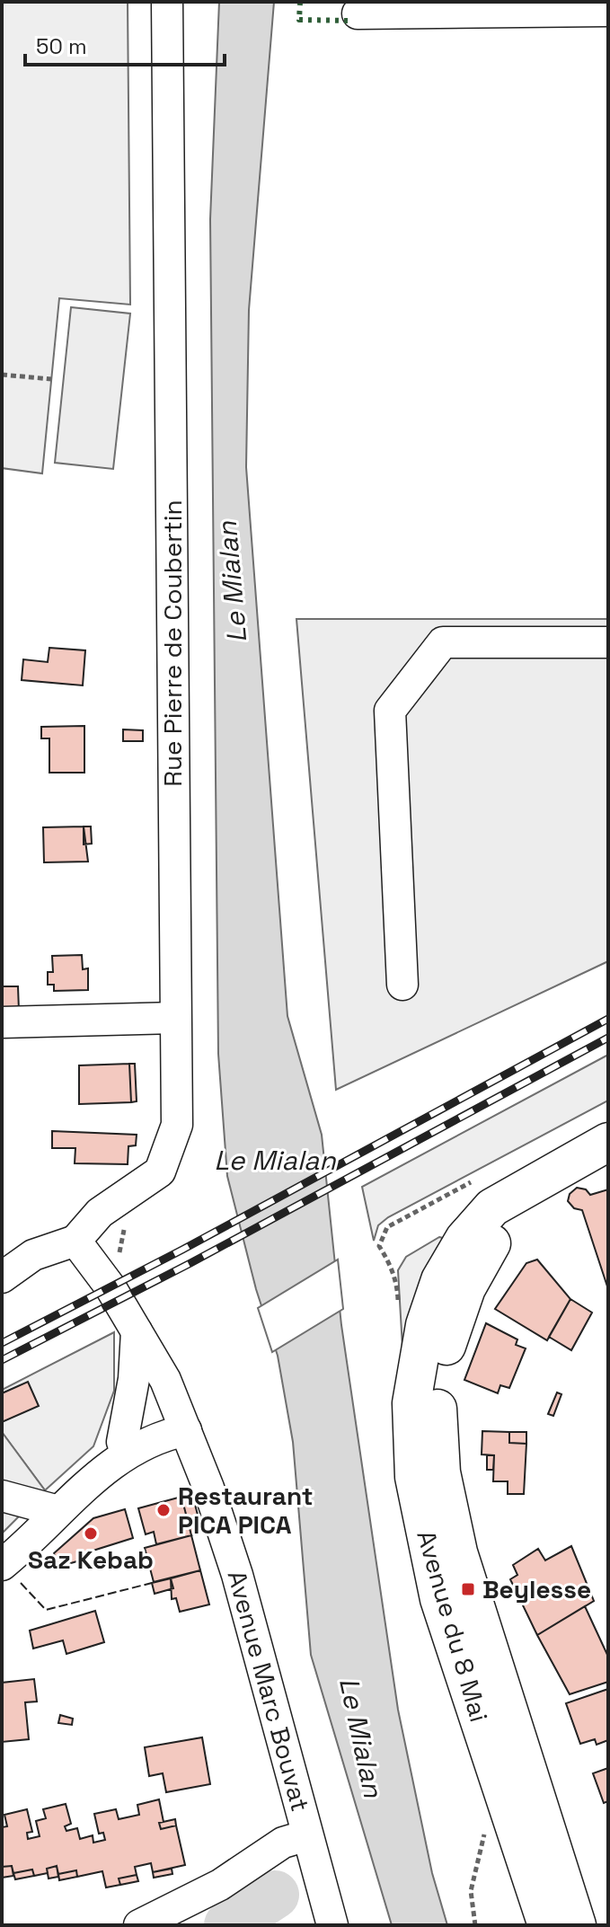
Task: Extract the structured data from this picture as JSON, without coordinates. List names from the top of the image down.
{
  "streets": {
    "main road": ["Avenue du 8 Mai"],
    "street": ["Rue Pierre de Coubertin", "Avenue Marc Bouvat"]
  },
  "crossings": [
    ["Rue Pierre de Coubertin", "Avenue Marc Bouvat"]
  ],
  "water": ["Le Mialan"],
  "places": {
    "other": ["Restaurant PICA PICA", "Saz Kebab"],
    "transit": ["Beylesse"]
  },
  "scale_bar": "50 m"
}
